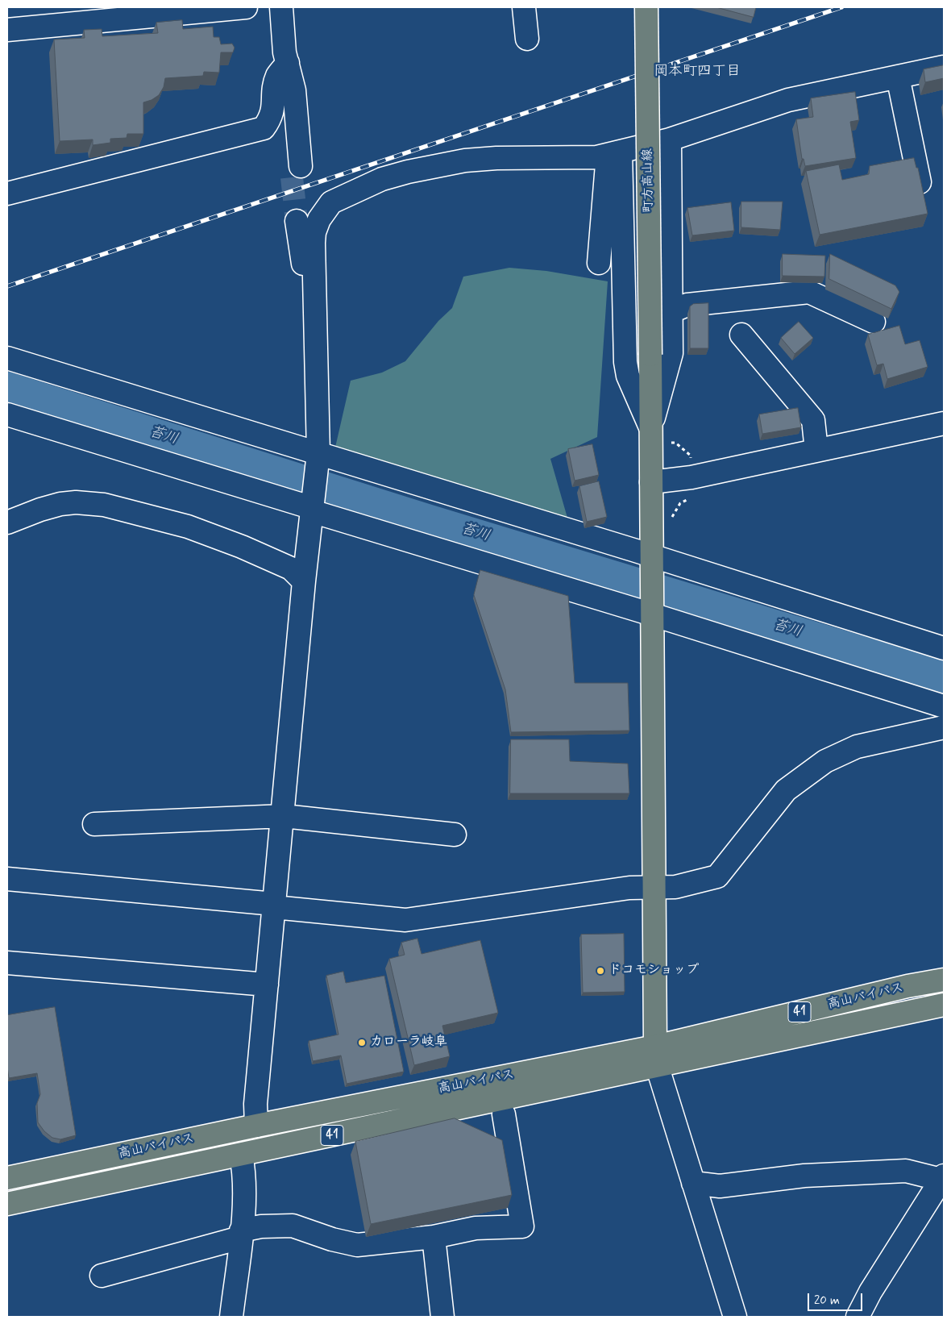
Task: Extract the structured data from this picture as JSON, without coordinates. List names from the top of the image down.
{
  "streets": {
    "main road": ["町方高山線", "高山バイパス", "41"]
  },
  "districts": ["岡本町四丁目"],
  "water": ["苔川"],
  "places": ["ドコモショップ", "カローラ岐阜"],
  "scale_bar": "20 m"
}
